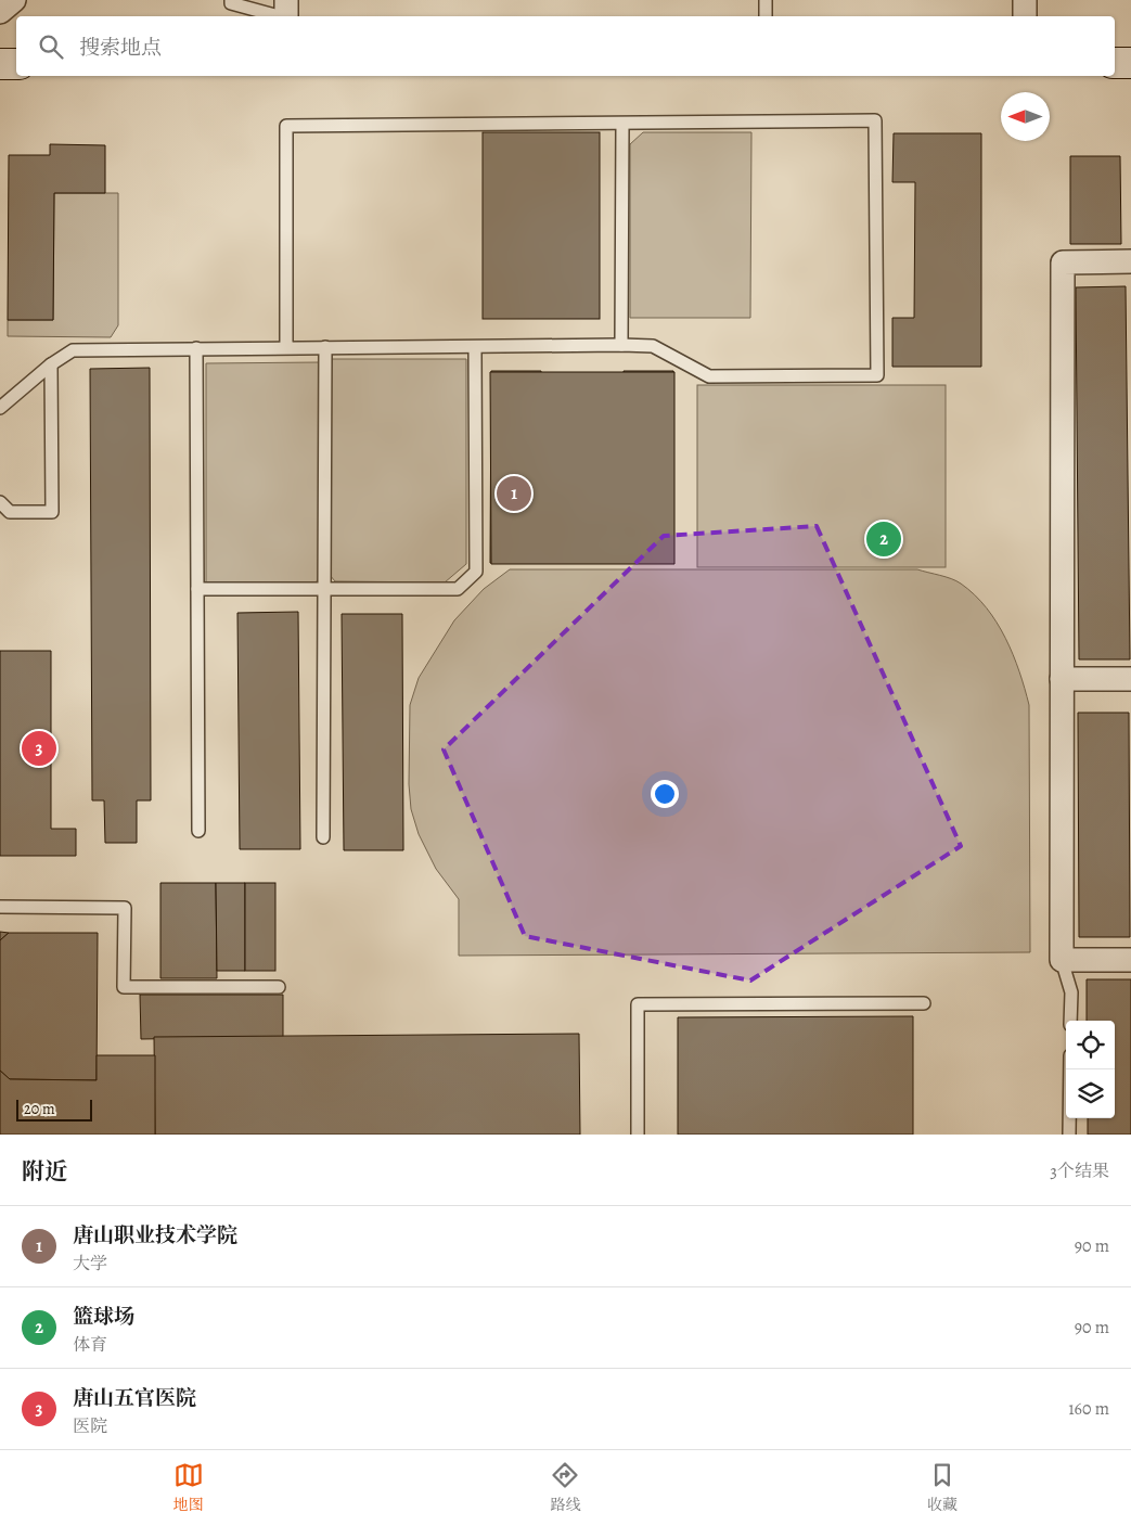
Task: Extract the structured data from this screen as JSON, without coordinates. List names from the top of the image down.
{
  "scale_bar": "20 m",
  "north": "left",
  "page": {
    "search": "搜索地点",
    "pins": ["1", "2", "3"],
    "scale": "20 m",
    "heading": ["附近", "3个结果"],
    "list": [
      {
        "mark": "1",
        "name": "唐山职业技术学院",
        "note": "大学",
        "value": "90 m"
      },
      {
        "mark": "2",
        "name": "篮球场",
        "note": "体育",
        "value": "90 m"
      },
      {
        "mark": "3",
        "name": "唐山五官医院",
        "note": "医院",
        "value": "160 m"
      }
    ],
    "nav": ["地图", "路线", "收藏"]
  }
}
